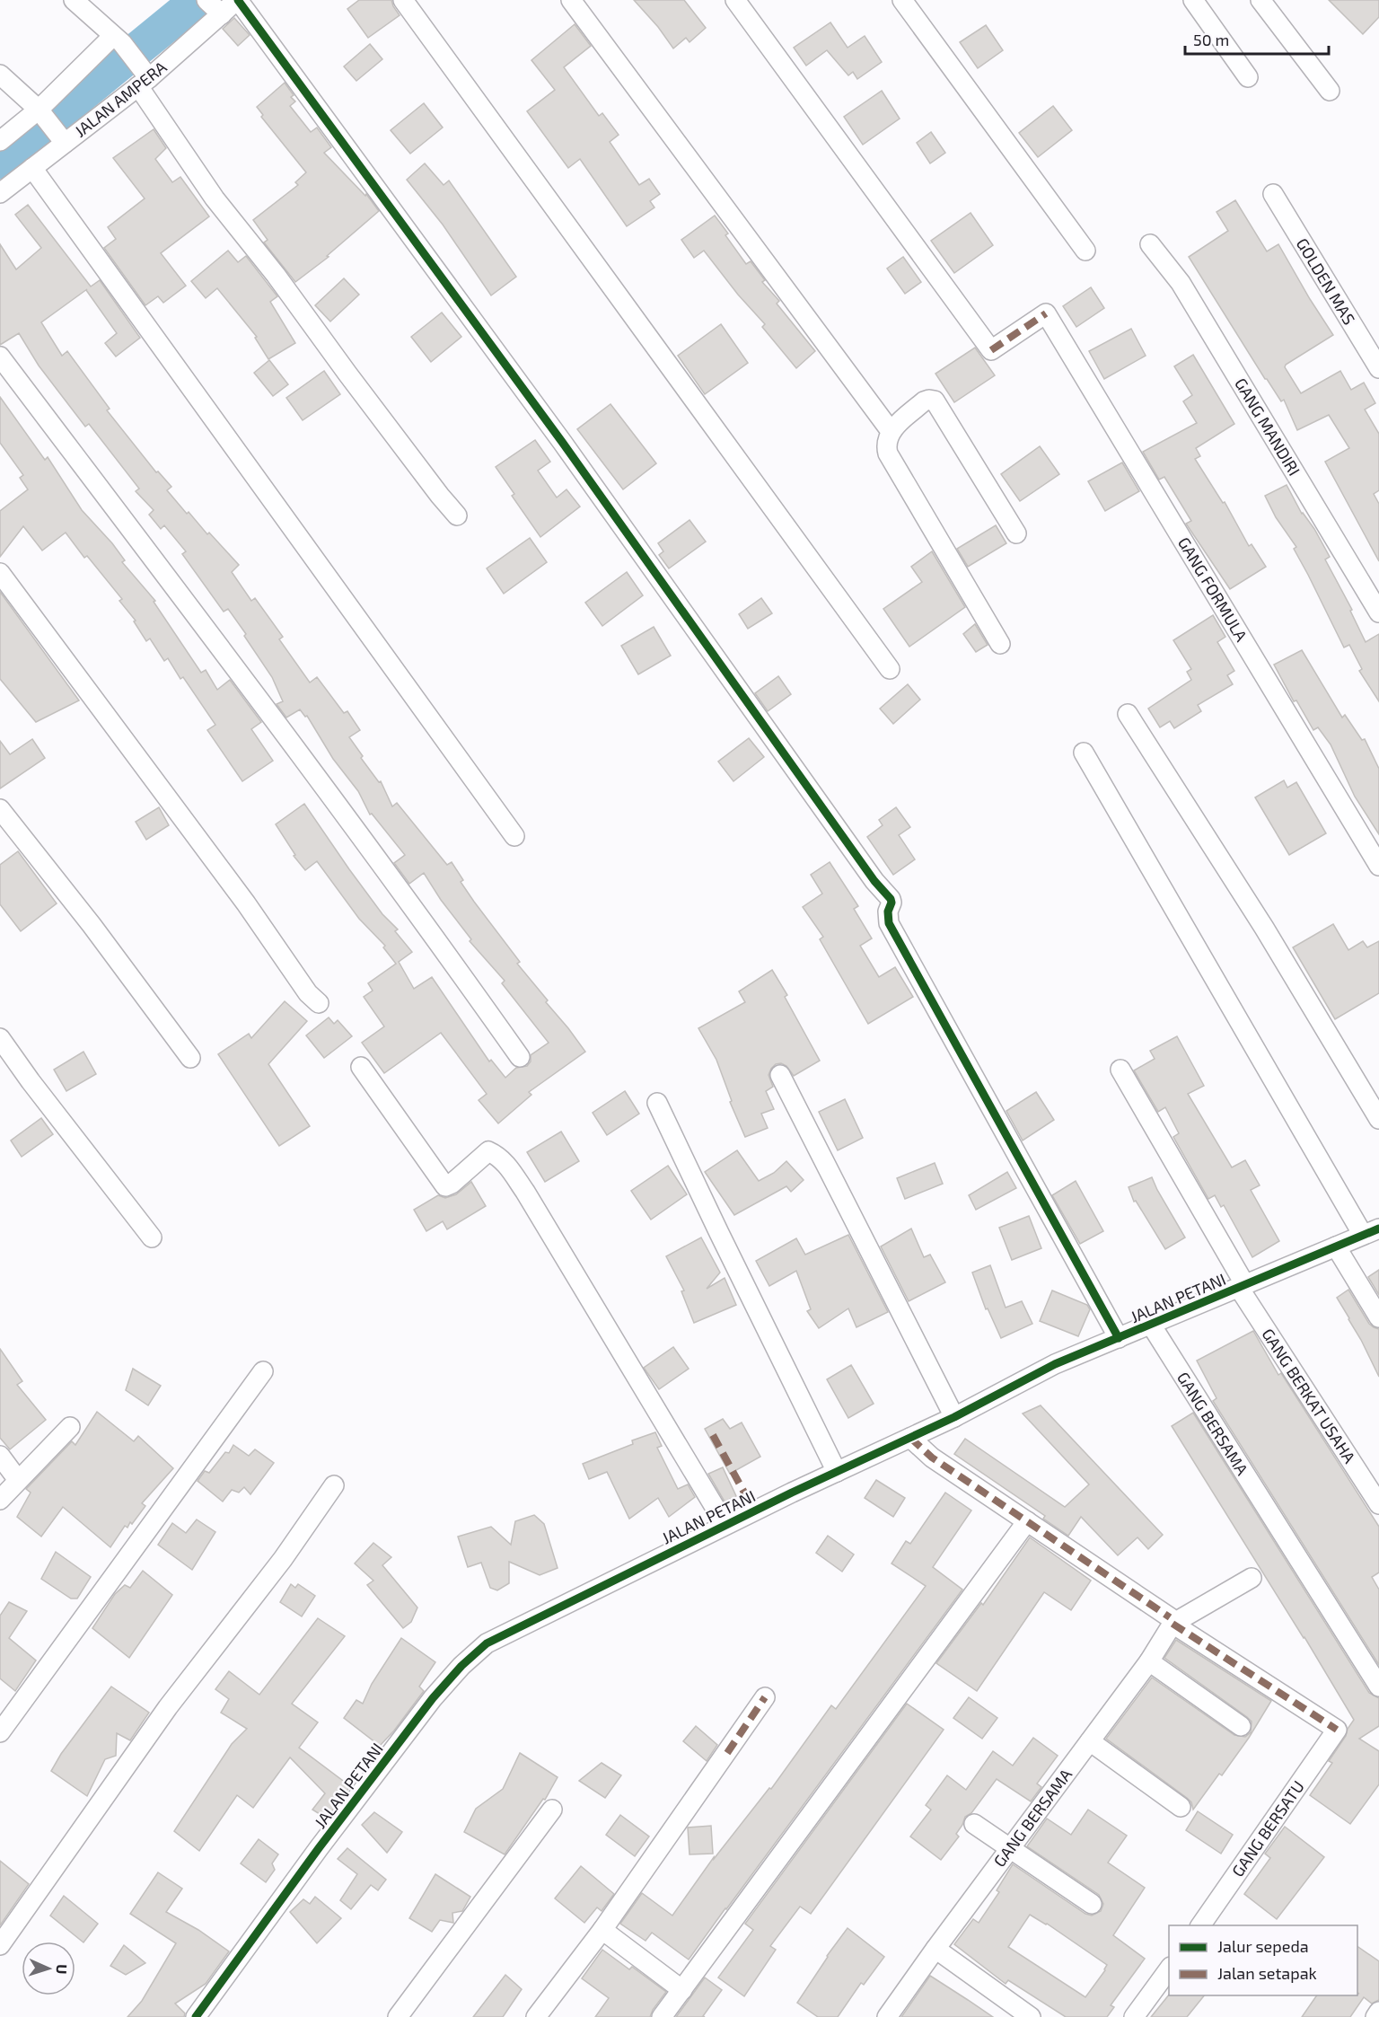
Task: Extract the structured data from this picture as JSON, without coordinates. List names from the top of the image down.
{
  "streets": {
    "street": [
      "JALAN AMPERA",
      "GOLDEN MAS",
      "GANG MANDIRI",
      "GANG FORMULA",
      "JALAN PETANI",
      "GANG BERKAT USAHA",
      "GANG BERSAMA",
      "GANG BERSATU"
    ]
  },
  "crossings": [
    ["JALAN PETANI", "GANG BERKAT USAHA"],
    ["JALAN PETANI", "GANG BERSAMA"],
    ["GANG BERSAMA", "GANG BERSATU"]
  ],
  "legend": ["Jalur sepeda", "Jalan setapak"],
  "scale_bar": "50 m",
  "north": "right"
}
